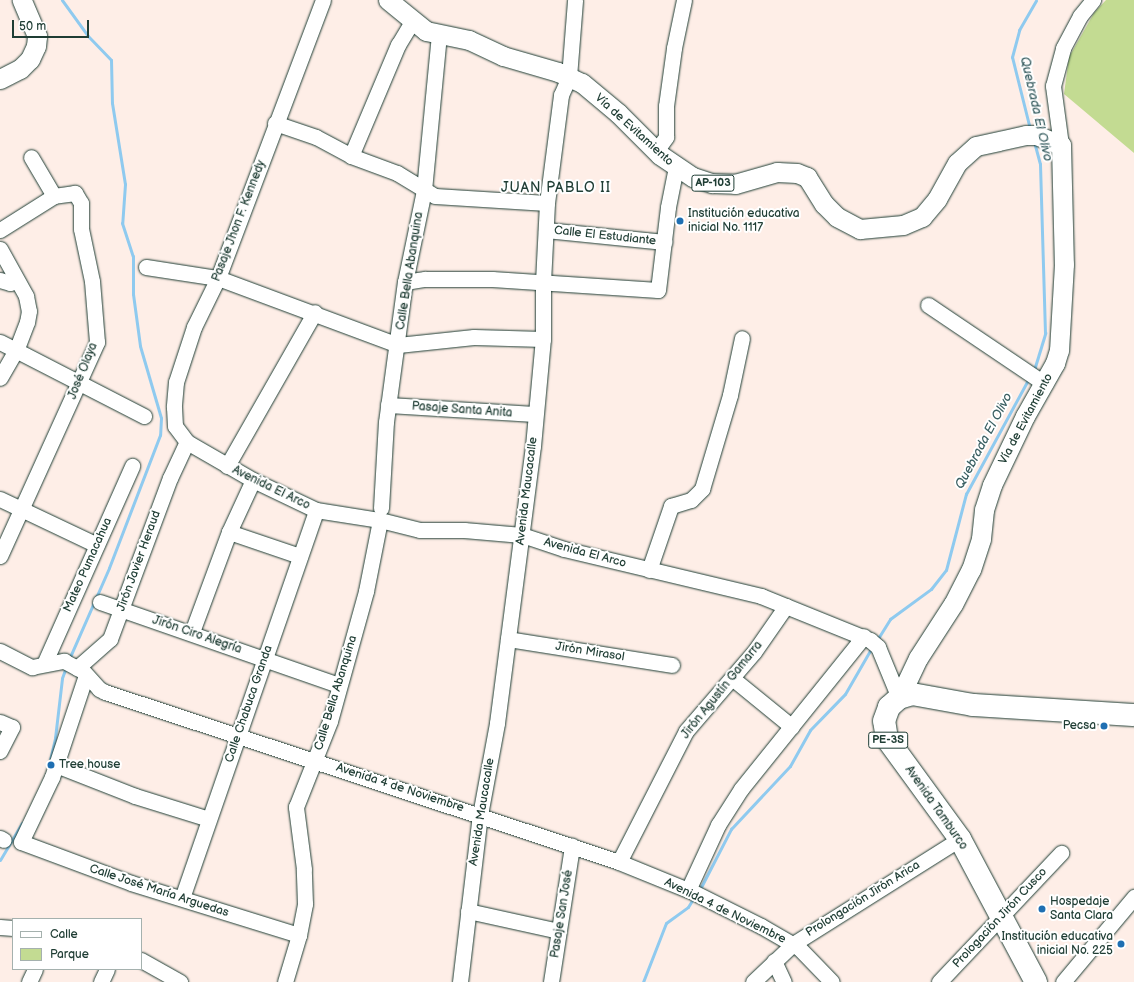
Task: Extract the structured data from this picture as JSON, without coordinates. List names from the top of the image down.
{
  "streets": {
    "highway": ["PE-3S", "Avenida Tamburco"],
    "main road": ["Vía de Evitamiento", "AP-103"],
    "street": [
      "Pasaje Jhon F. Kennedy",
      "Calle El Estudiante",
      "Calle Bella Abanquina",
      "José Olaya",
      "Pasaje Santa Anita",
      "Avenida El Arco",
      "Avenida Maucacalle",
      "Jirón Javier Heraud",
      "Mateo Pumacahua",
      "Jirón Ciro Alegría",
      "Jirón Mirasol",
      "Jirón Agustín Gamarra",
      "Calle Chabuca Granda",
      "Avenida 4 de Noviembre",
      "Calle José María Arguedas",
      "Prolongación Jirón Arica",
      "Pasaje San José",
      "Prologación Jirón Cusco"
    ]
  },
  "crossings": [
    ["Vía de Evitamiento", "Calle Bella Abanquina"],
    ["Vía de Evitamiento", "Avenida Maucacalle"],
    ["Vía de Evitamiento", "Avenida Tamburco"],
    ["Pasaje Jhon F. Kennedy", "Avenida El Arco"],
    ["Pasaje Jhon F. Kennedy", "Jirón Javier Heraud"],
    ["Calle El Estudiante", "Avenida Maucacalle"],
    ["Calle Bella Abanquina", "Pasaje Santa Anita"],
    ["Calle Bella Abanquina", "Avenida El Arco"],
    ["Calle Bella Abanquina", "Jirón Ciro Alegría"],
    ["Calle Bella Abanquina", "Avenida 4 de Noviembre"],
    ["Calle Bella Abanquina", "Calle José María Arguedas"],
    ["Pasaje Santa Anita", "Avenida Maucacalle"],
    ["Avenida El Arco", "Avenida Maucacalle"],
    ["Avenida El Arco", "Jirón Javier Heraud"],
    ["Avenida El Arco", "Jirón Agustín Gamarra"],
    ["Avenida El Arco", "Calle Chabuca Granda"],
    ["Avenida Maucacalle", "Jirón Mirasol"],
    ["Avenida Maucacalle", "Avenida 4 de Noviembre"],
    ["Jirón Javier Heraud", "Jirón Ciro Alegría"],
    ["Jirón Javier Heraud", "Avenida 4 de Noviembre"],
    ["Jirón Ciro Alegría", "Calle Chabuca Granda"],
    ["Jirón Agustín Gamarra", "Avenida 4 de Noviembre"],
    ["Calle Chabuca Granda", "Avenida 4 de Noviembre"],
    ["Calle Chabuca Granda", "Calle José María Arguedas"],
    ["Avenida 4 de Noviembre", "Prolongación Jirón Arica"],
    ["Avenida 4 de Noviembre", "Pasaje San José"],
    ["Avenida Tamburco", "Prolongación Jirón Arica"],
    ["Avenida Tamburco", "Prologación Jirón Cusco"]
  ],
  "districts": ["JUAN PABLO II"],
  "water": ["Quebrada El Olivo"],
  "places": [
    "Institución educativa inicial No. 1117",
    "Pecsa",
    "Tree house",
    "Hospedaje Santa Clara",
    "Institución educativa inicial No. 225"
  ],
  "legend": ["Calle", "Parque"],
  "scale_bar": "50 m"
}
